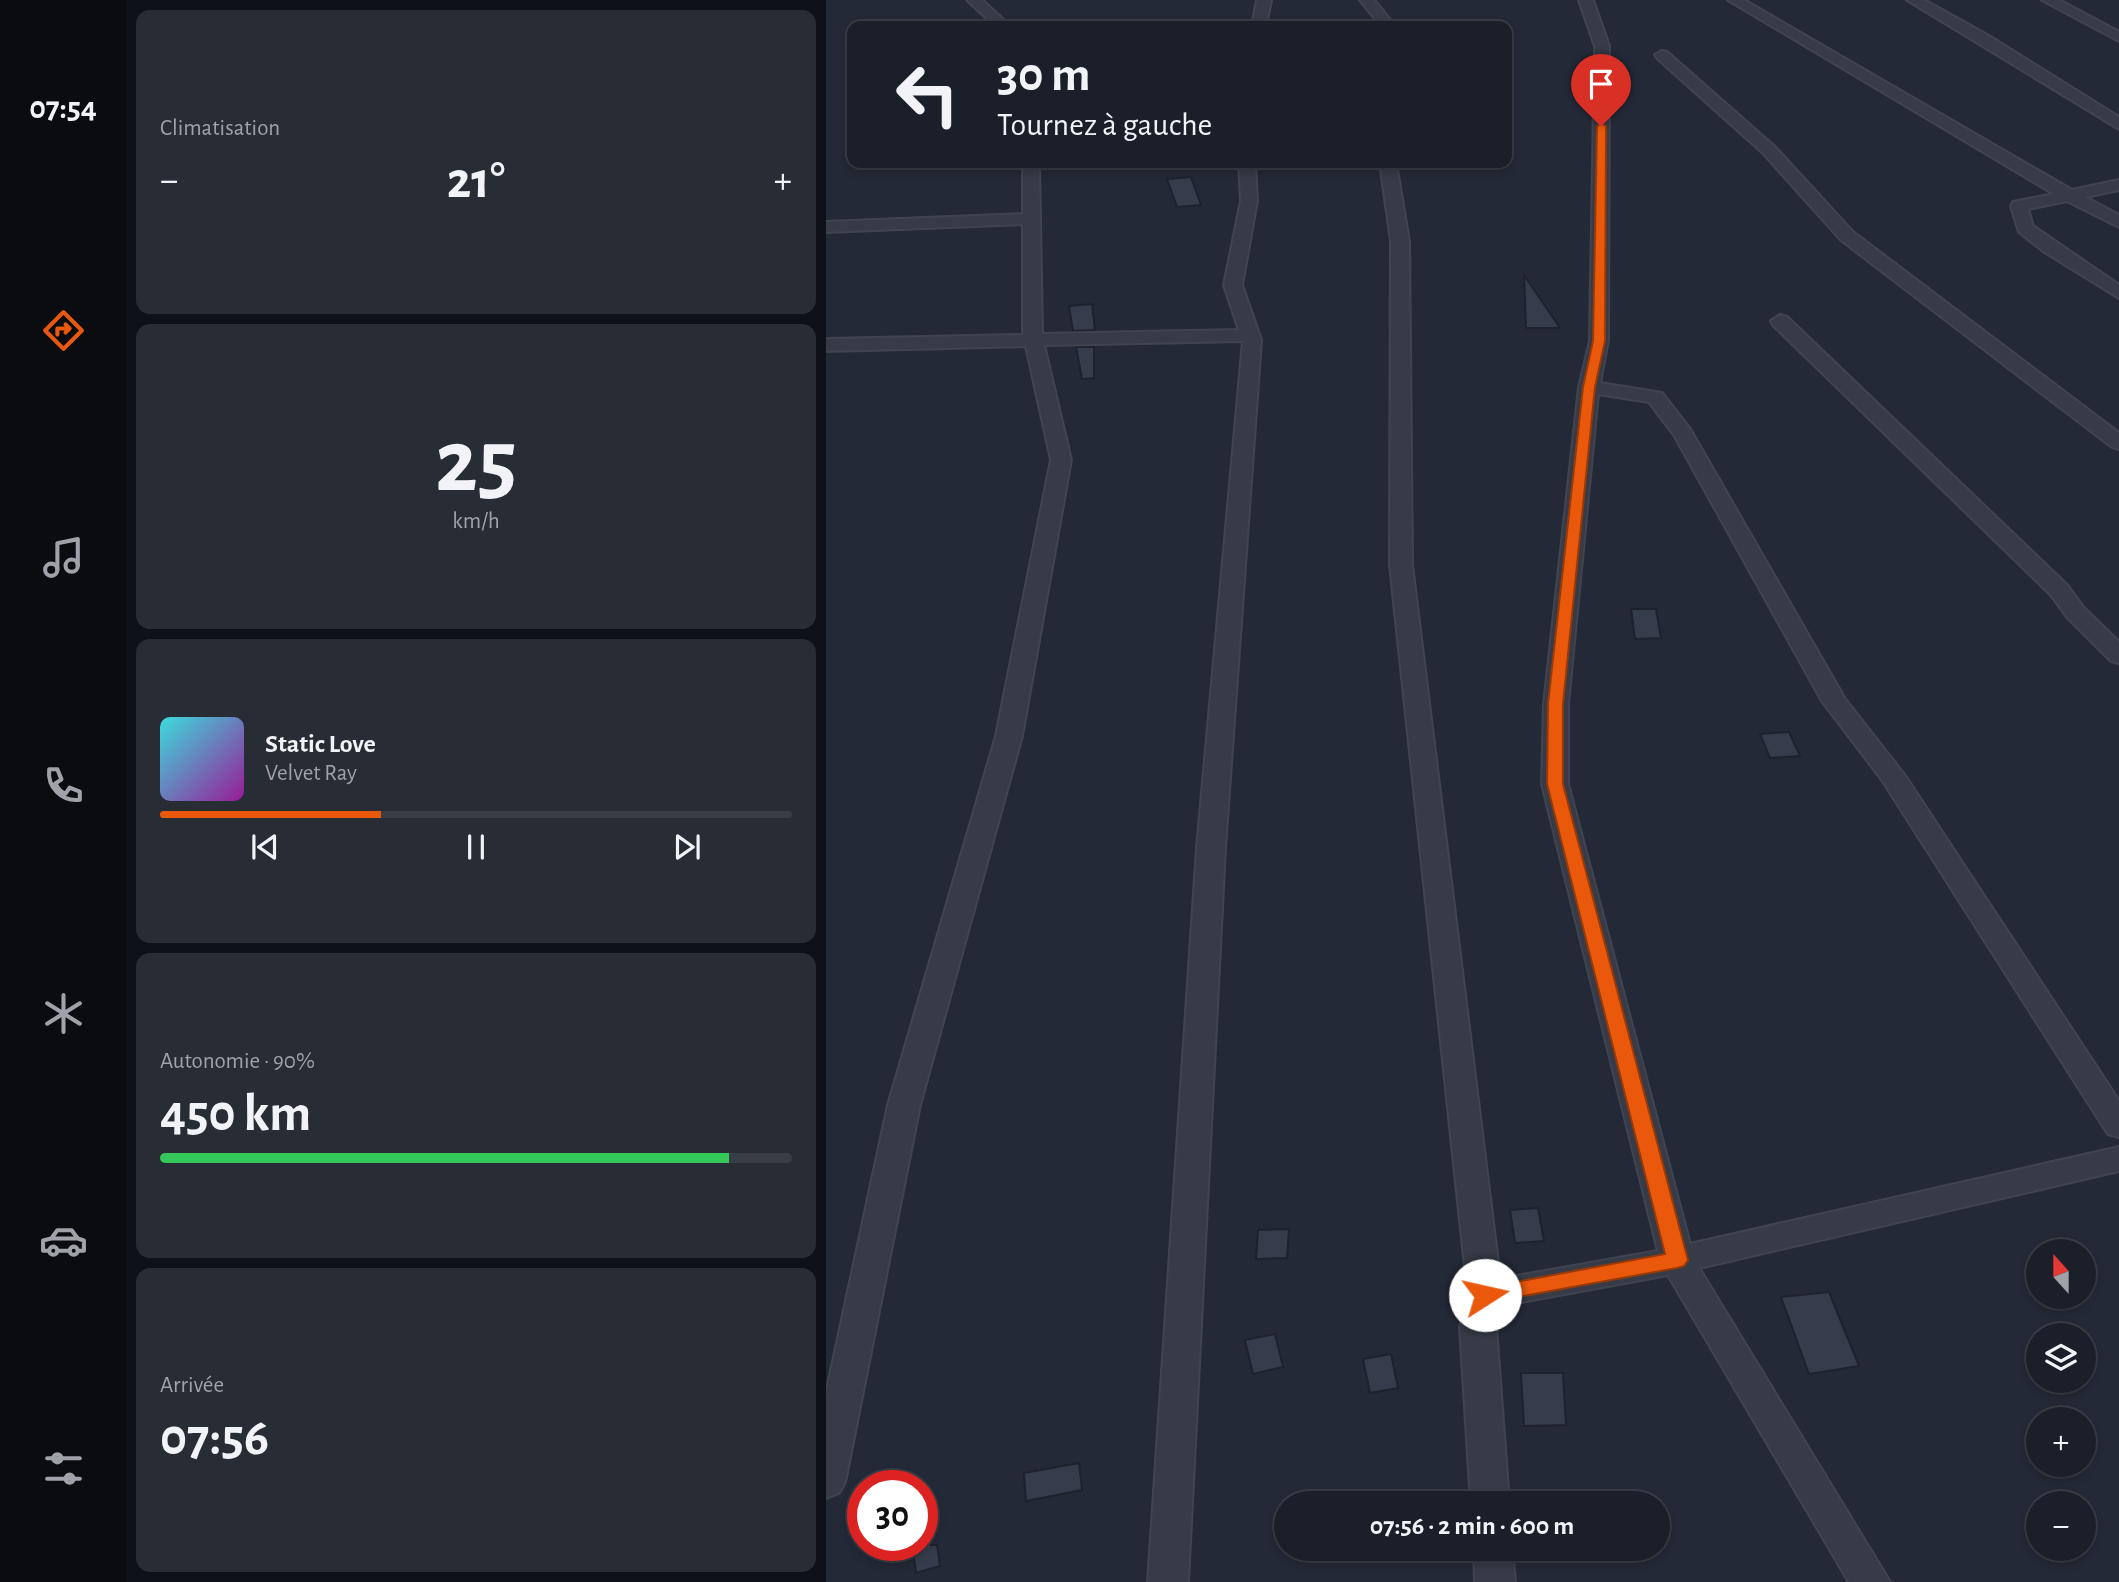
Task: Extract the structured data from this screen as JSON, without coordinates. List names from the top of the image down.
{
  "north": "top",
  "page": {
    "tabs": "07:54",
    "tile": [
      "Climatisation",
      ["25", "km/h"],
      ["Autonomie · 90%", "450 km"],
      ["Arrivée", "07:56"]
    ],
    "turn": ["30 m", "Tournez à gauche"],
    "heat": ["−", "21°", "+"],
    "song": ["Static Love", "Velvet Ray"],
    "map_buttons": ["+", "−"],
    "limit": "30",
    "trip": "07:56 · 2 min · 600 m"
  }
}
